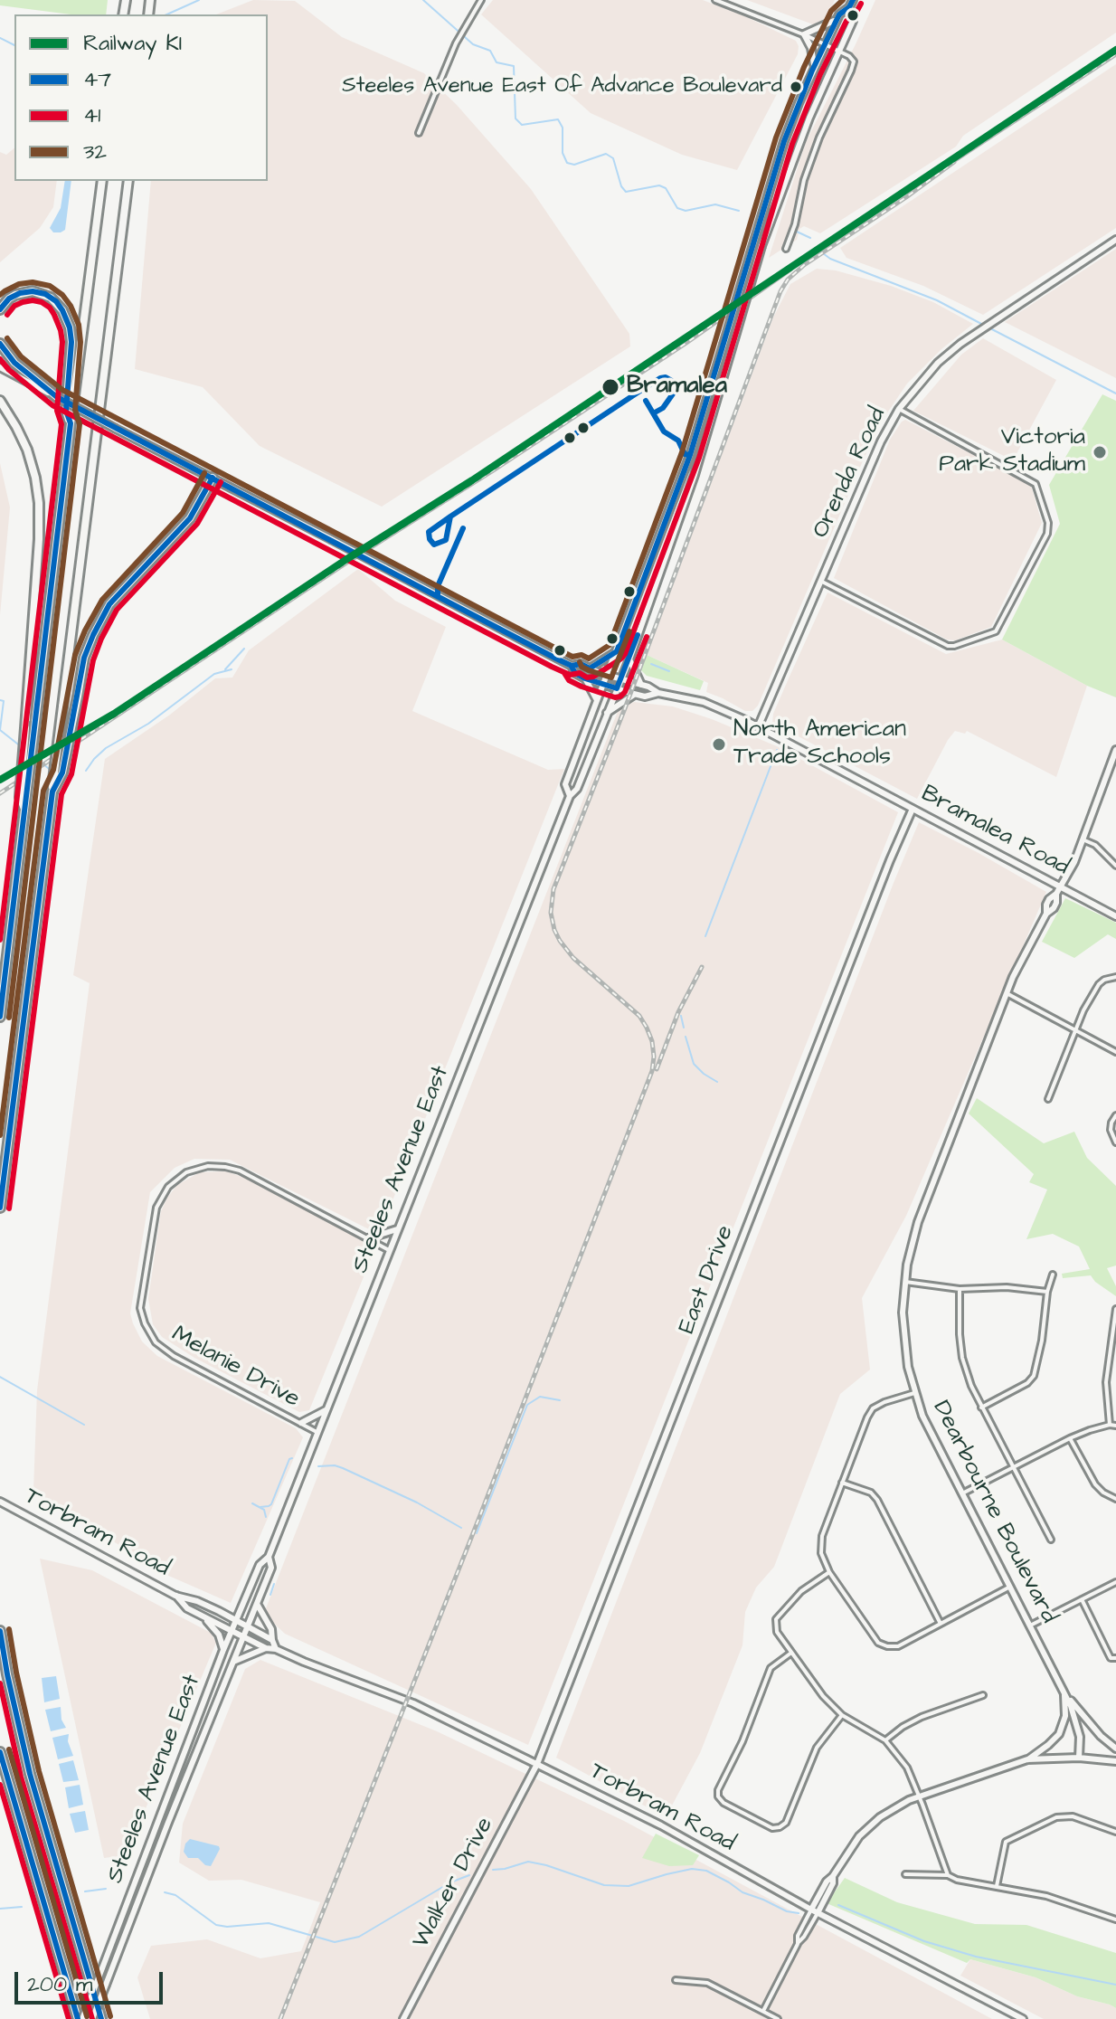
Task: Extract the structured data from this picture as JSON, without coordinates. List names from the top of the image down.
{
  "streets": {
    "main road": [
      "Orenda Road",
      "Bramalea Road",
      "Steeles Avenue East",
      "East Drive",
      "Dearbourne Boulevard",
      "Torbram Road",
      "Walker Drive"
    ],
    "street": ["Melanie Drive"]
  },
  "crossings": [
    ["Orenda Road", "Bramalea Road"],
    ["Bramalea Road", "Steeles Avenue East"],
    ["Bramalea Road", "East Drive"],
    ["Bramalea Road", "Dearbourne Boulevard"],
    ["Steeles Avenue East", "Melanie Drive"],
    ["Steeles Avenue East", "Torbram Road"],
    ["East Drive", "Torbram Road"],
    ["East Drive", "Walker Drive"],
    ["Torbram Road", "Walker Drive"]
  ],
  "places": [
    "Steeles Avenue East Of Advance Boulevard",
    "Bramalea",
    "Victoria Park Stadium",
    "North American Trade Schools"
  ],
  "lines": [
    "transit line 47",
    "transit line 32",
    "transit line 41",
    "rail line KI"
  ],
  "legend": [
    "Railway KI",
    "47",
    "41",
    "32"
  ],
  "scale_bar": "200 m"
}
